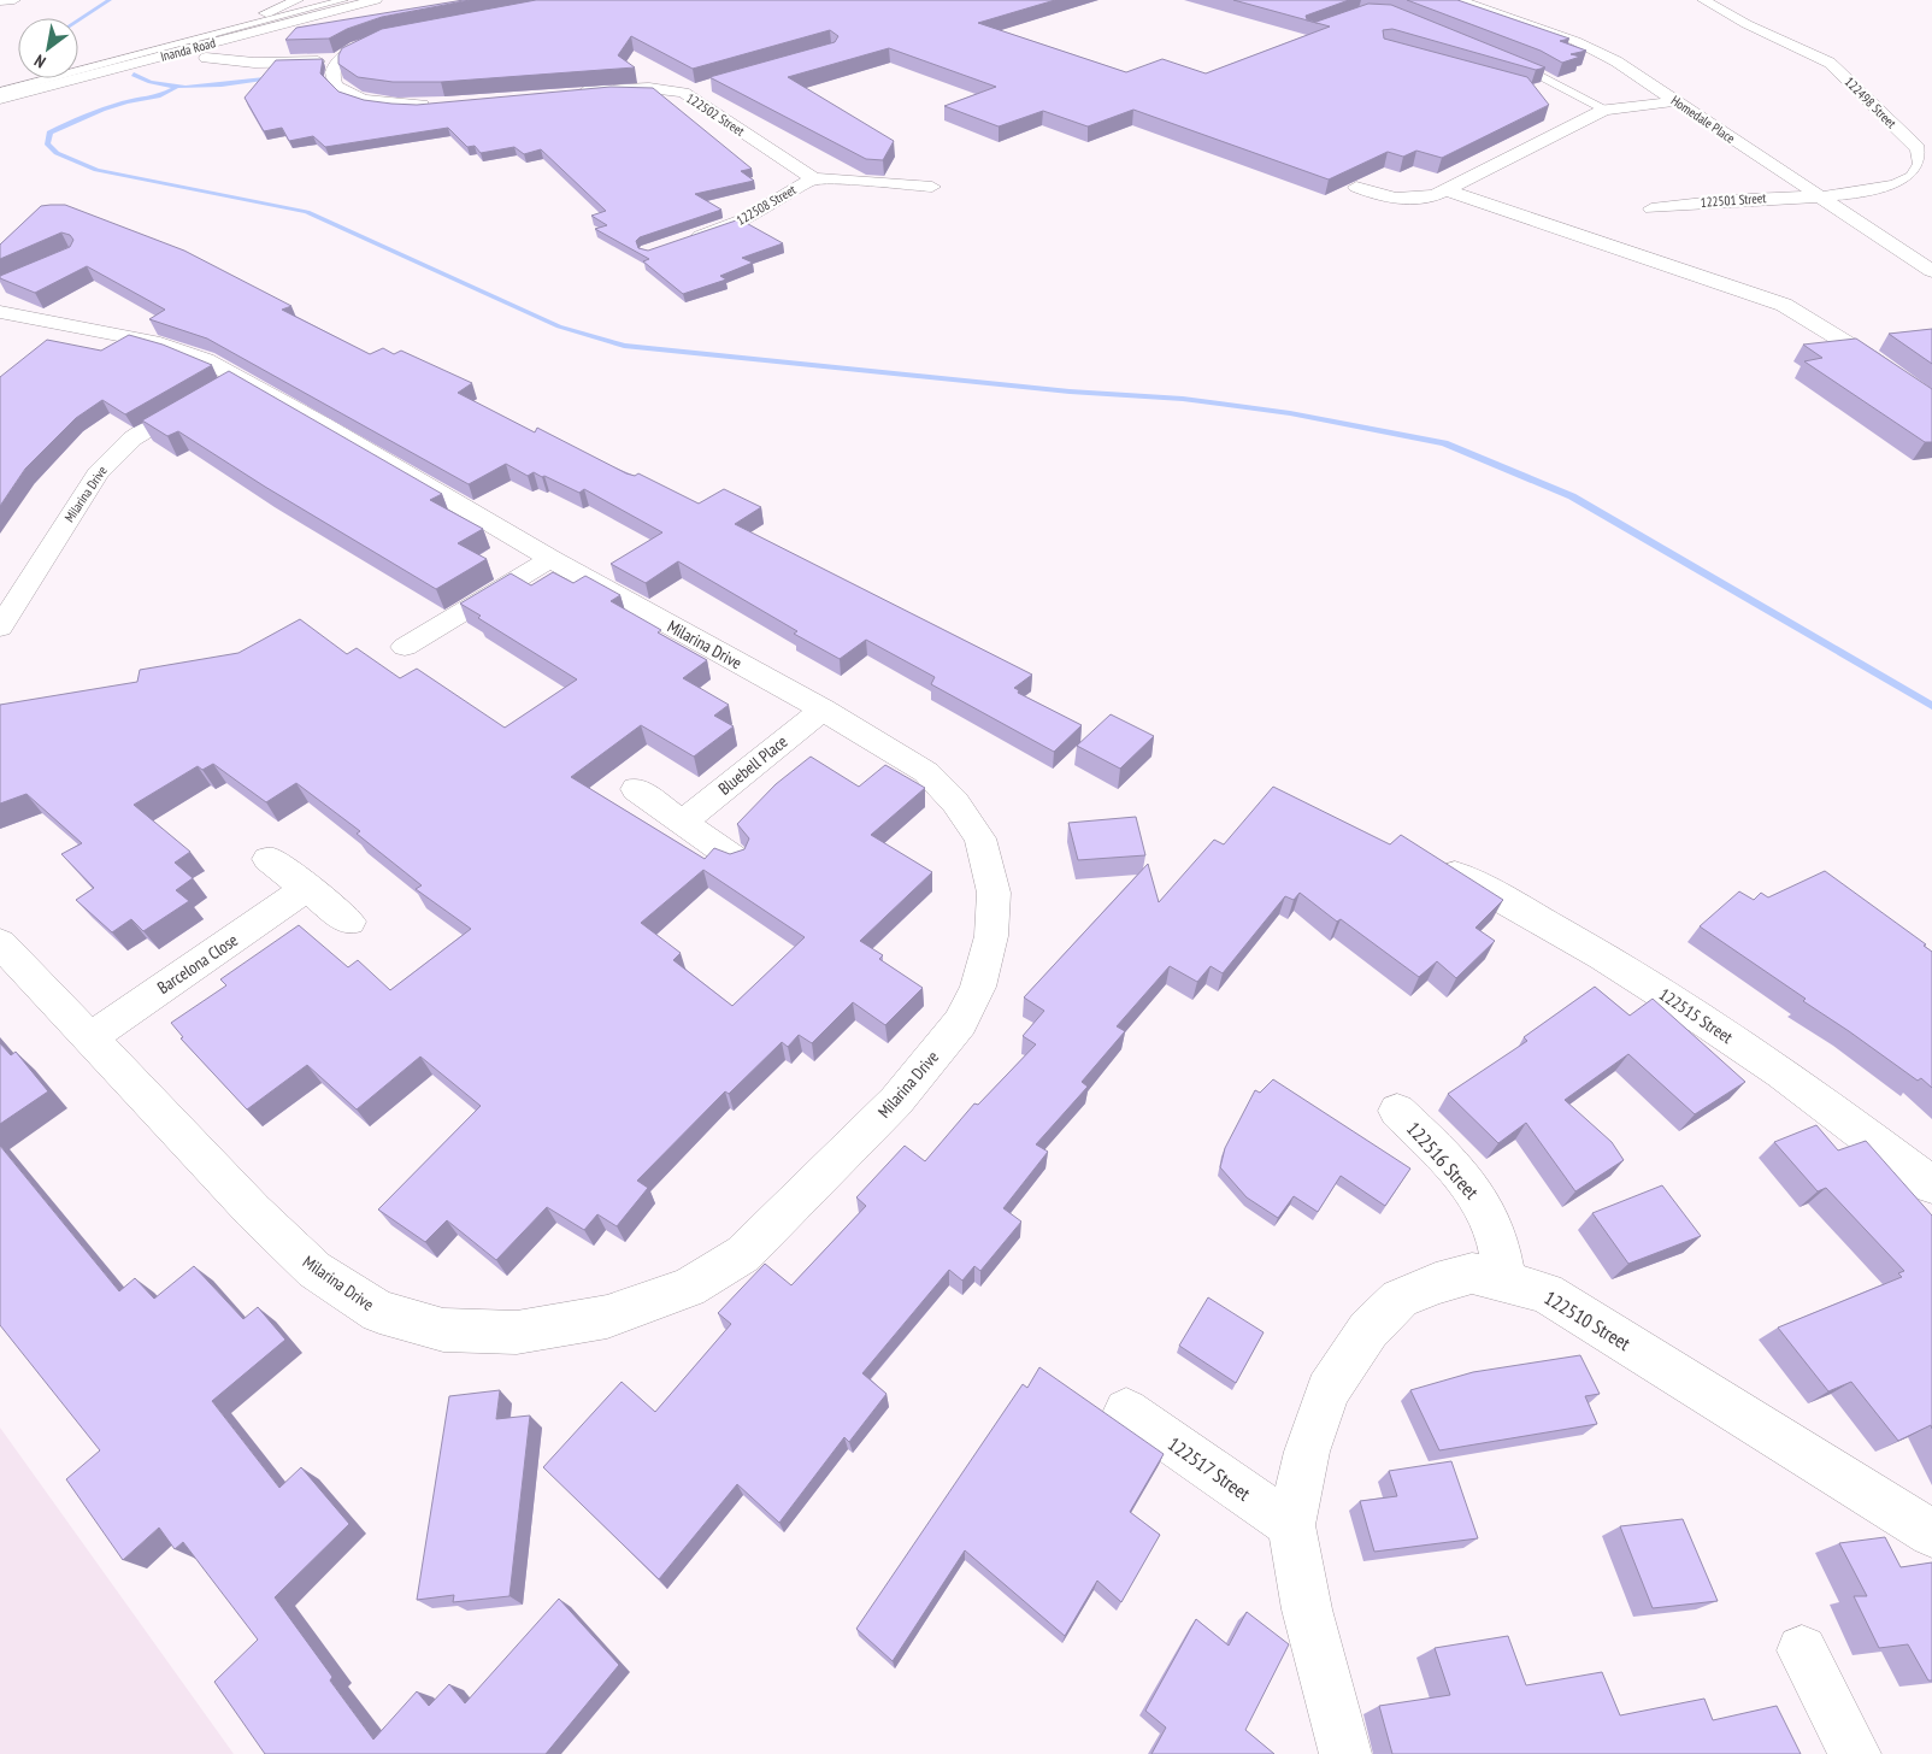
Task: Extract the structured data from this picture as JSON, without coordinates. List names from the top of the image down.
{
  "streets": {
    "street": [
      "Inanda Road",
      "122498 Street",
      "122502 Street",
      "Homedale Place",
      "122501 Street",
      "122508 Street",
      "Milarina Drive",
      "Bluebell Place",
      "Barcelona Close",
      "122515 Street",
      "122516 Street",
      "122510 Street",
      "122517 Street"
    ]
  },
  "crossings": [
    ["122498 Street", "Homedale Place"],
    ["122498 Street", "122501 Street"],
    ["122502 Street", "122508 Street"],
    ["Homedale Place", "122501 Street"],
    ["Milarina Drive", "Bluebell Place"],
    ["Milarina Drive", "Barcelona Close"],
    ["122516 Street", "122510 Street"],
    ["122510 Street", "122517 Street"]
  ],
  "north": "bottom left"
}
